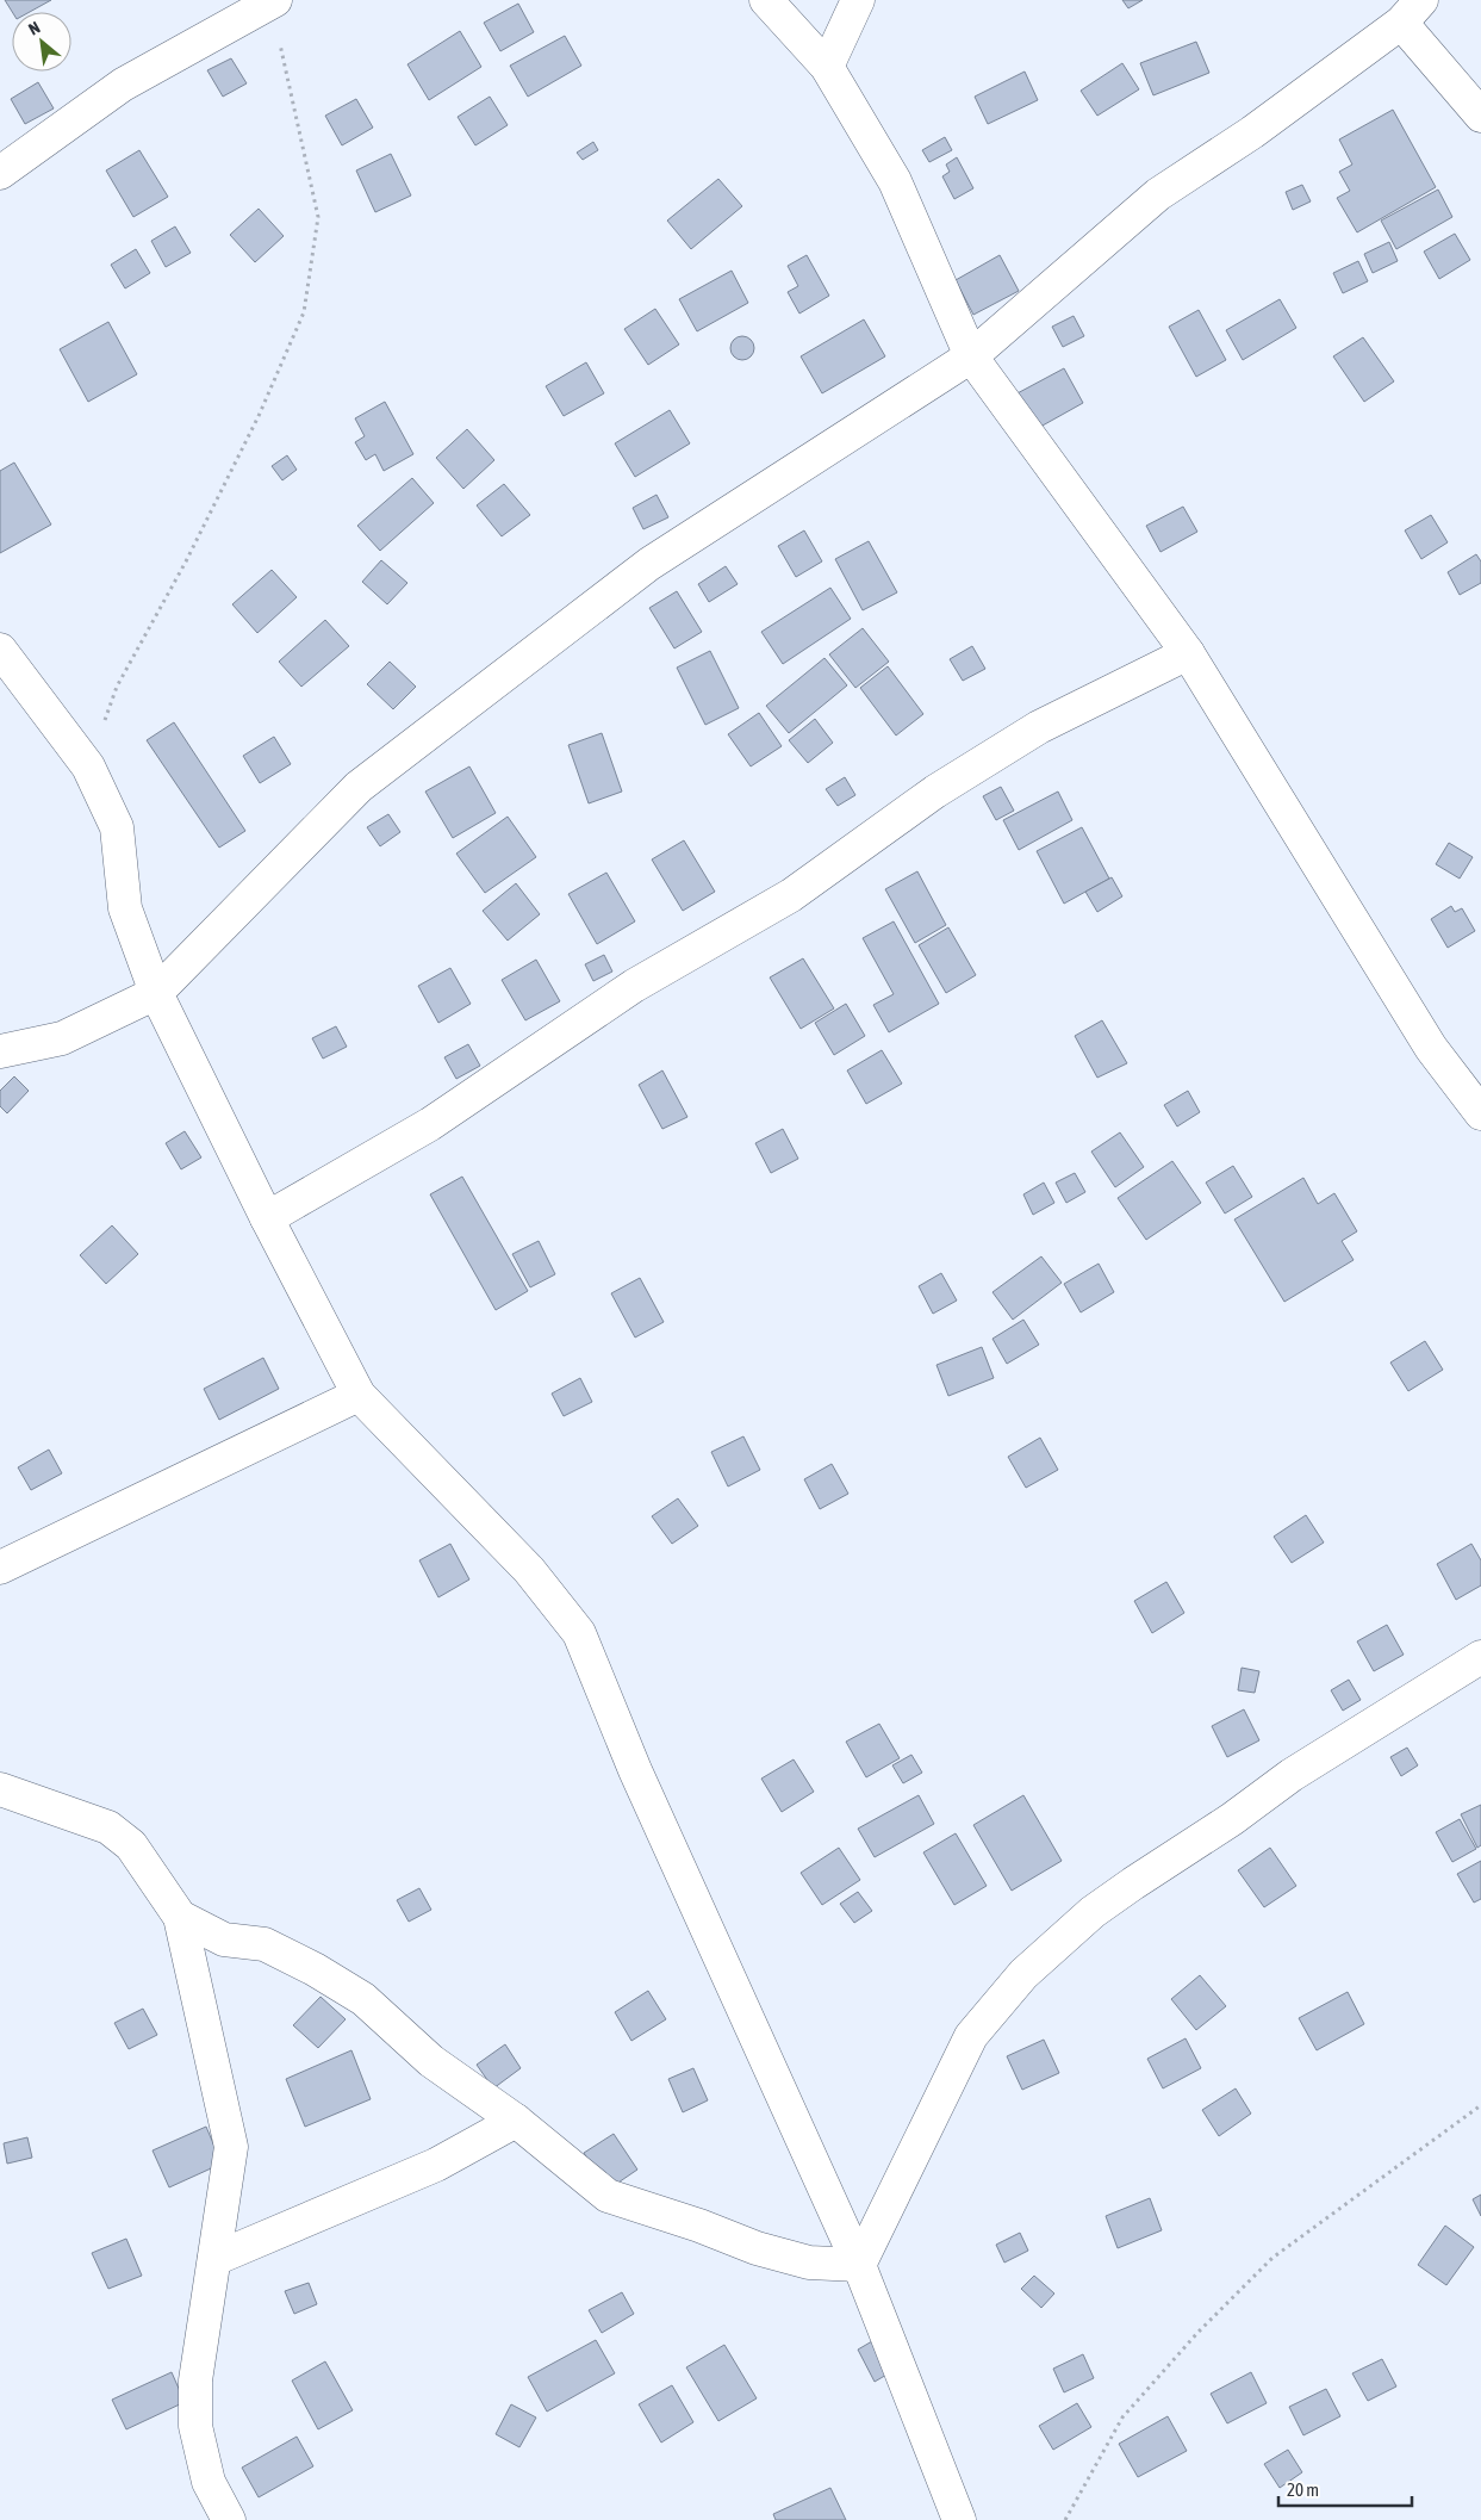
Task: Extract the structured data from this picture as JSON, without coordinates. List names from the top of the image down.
{
  "scale_bar": "20 m",
  "north": "top left"
}
